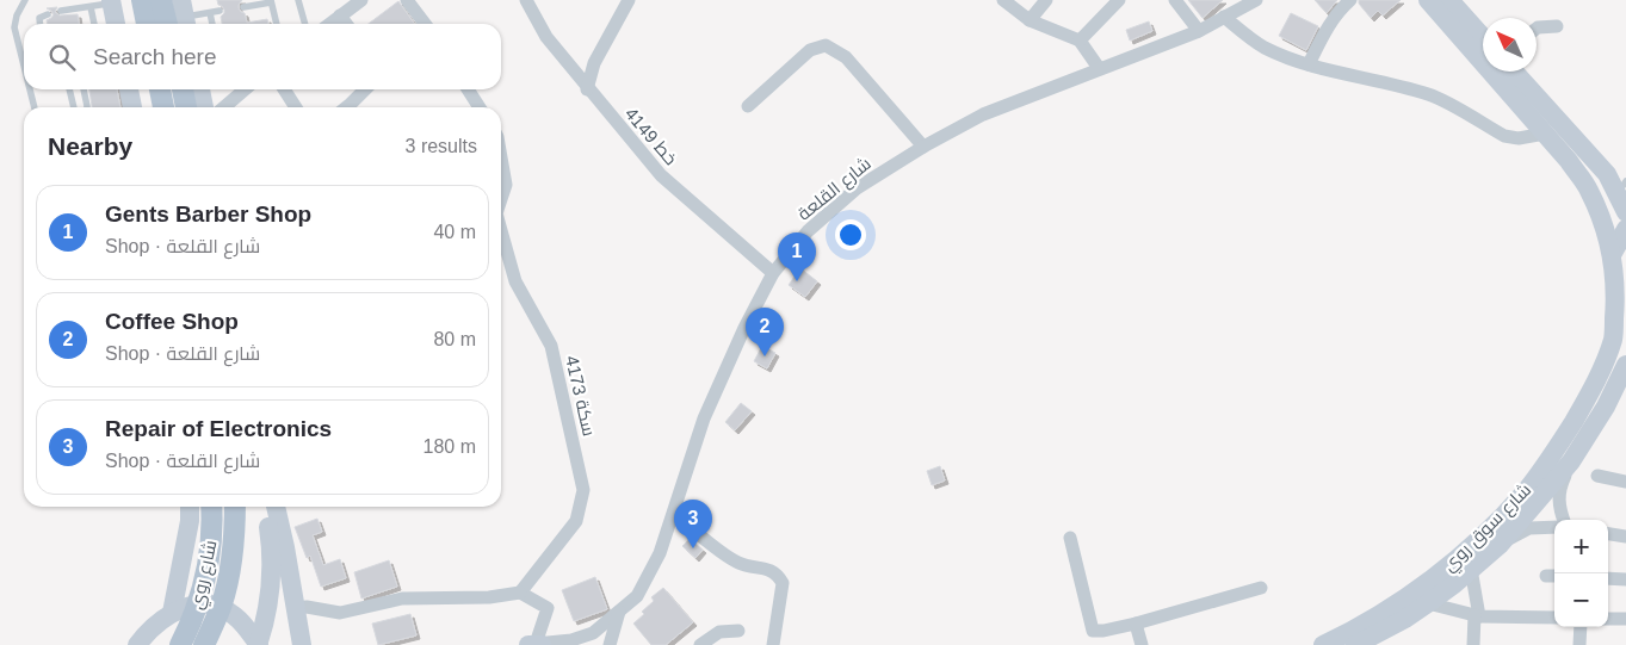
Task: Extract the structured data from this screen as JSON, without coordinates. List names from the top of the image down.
{
  "streets": {
    "main road": ["شارع سوق روي", "شارع روي"],
    "street": ["4149 خط", "شارع القلعة", "سكة 4173"]
  },
  "crossings": [
    ["4149 خط", "شارع القلعة"]
  ],
  "north": "top left",
  "page": {
    "search": "Search here",
    "heading": ["Nearby", "3 results"],
    "list": [
      {
        "mark": "1",
        "name": "Gents Barber Shop",
        "note": "Shop · شارع القلعة",
        "value": "40 m"
      },
      {
        "mark": "2",
        "name": "Coffee Shop",
        "note": "Shop · شارع القلعة",
        "value": "80 m"
      },
      {
        "mark": "3",
        "name": "Repair of Electronics",
        "note": "Shop · شارع القلعة",
        "value": "180 m"
      }
    ],
    "pins": ["1", "2", "3"],
    "map_buttons": ["+", "−"]
  }
}
